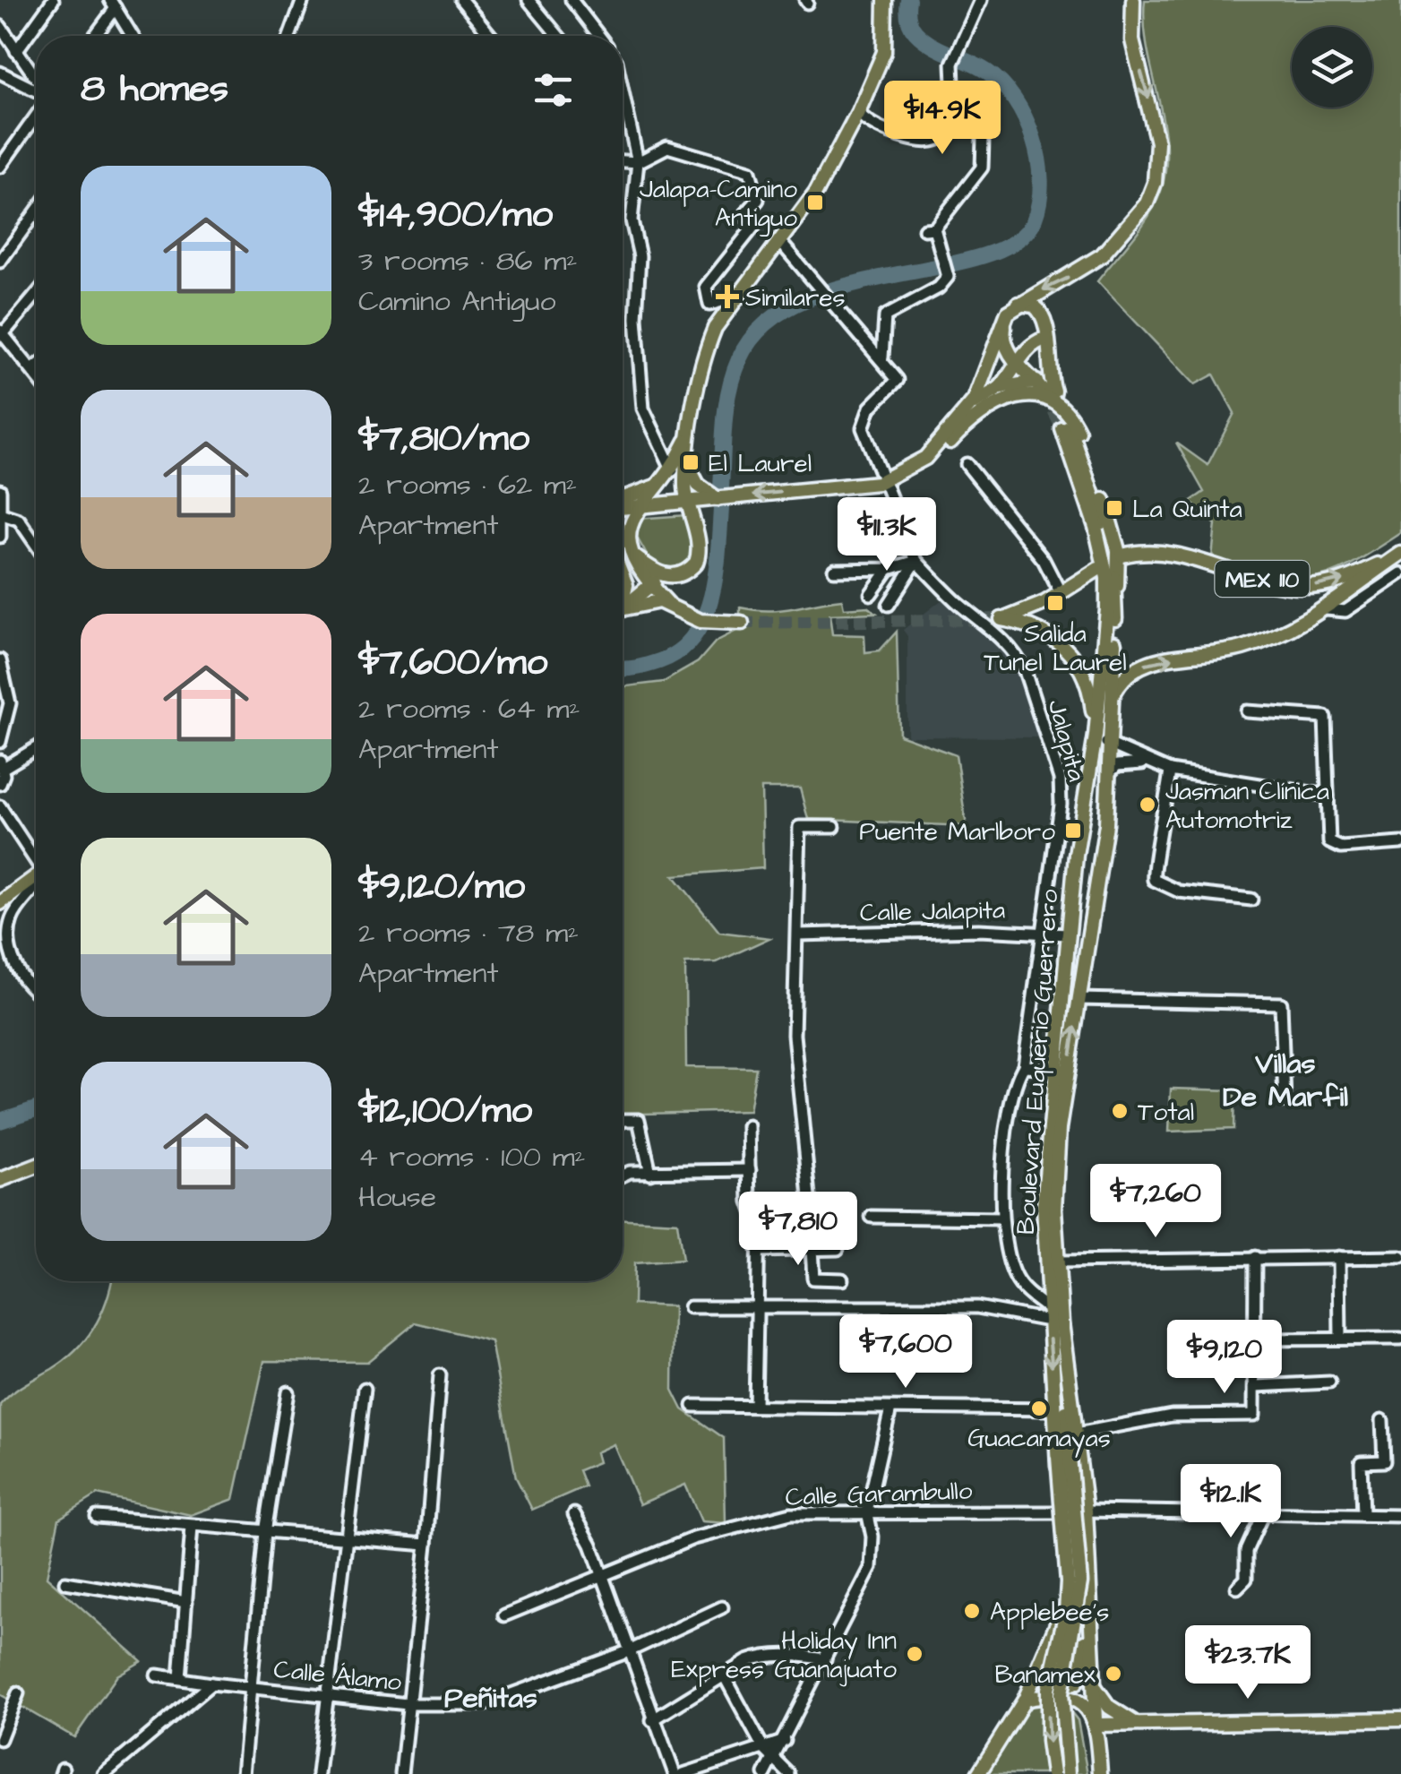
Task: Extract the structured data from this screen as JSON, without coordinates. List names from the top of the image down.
{
  "streets": {
    "main road": ["MEX 110", "Boulevard Euquerio Guerrero"],
    "street": [
      "Jalapita",
      "Calle Jalapita",
      "Calle Garambullo",
      "Calle Álamo"
    ]
  },
  "crossings": [
    ["MEX 110", "Boulevard Euquerio Guerrero"],
    ["Jalapita", "Calle Jalapita"],
    ["Jalapita", "Boulevard Euquerio Guerrero"],
    ["Calle Jalapita", "Boulevard Euquerio Guerrero"],
    ["Boulevard Euquerio Guerrero", "Calle Garambullo"]
  ],
  "districts": ["Villas De Marfil", "Peñitas"],
  "places": {
    "transit": [
      "Jalapa-Camino Antiguo",
      "El Laurel",
      "La Quinta",
      "Salida Tunel Laurel",
      "Puente Marlboro"
    ],
    "health": ["Similares"],
    "other": [
      "Jasman Clínica Automotriz",
      "Total",
      "Guacamayas",
      "Applebee's",
      "Holiday Inn Express Guanajuato",
      "Banamex"
    ]
  },
  "page": {
    "heading": "8 homes",
    "price": [
      "$14.9K",
      "$11.3K",
      "$7,260",
      "$7,810",
      "$7,600",
      "$9,120",
      "$12.1K",
      "$23.7K"
    ],
    "list": [
      {
        "name": "$14,900/mo",
        "note": "3 rooms · 86 m² · Camino Antiguo"
      },
      {
        "name": "$7,810/mo",
        "note": "2 rooms · 62 m² · Apartment"
      },
      {
        "name": "$7,600/mo",
        "note": "2 rooms · 64 m² · Apartment"
      },
      {
        "name": "$9,120/mo",
        "note": "2 rooms · 78 m² · Apartment"
      },
      {
        "name": "$12,100/mo",
        "note": "4 rooms · 100 m² · House"
      }
    ]
  }
}
